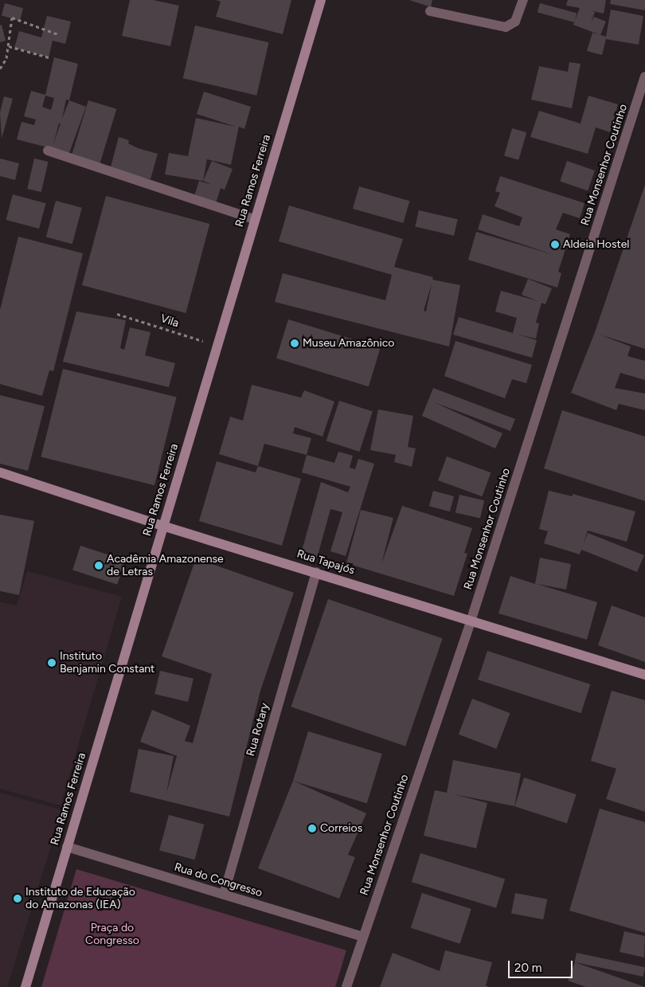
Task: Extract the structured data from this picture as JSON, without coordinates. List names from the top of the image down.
{
  "streets": {
    "street": [
      "Rua Monsenhor Coutinho",
      "Rua Ramos Ferreira",
      "Rua Tapajós",
      "Rua Rotary",
      "Rua do Congresso"
    ],
    "path": ["Vila"]
  },
  "crossings": [
    ["Rua Monsenhor Coutinho", "Rua Tapajós"],
    ["Rua Monsenhor Coutinho", "Rua do Congresso"],
    ["Rua Ramos Ferreira", "Vila"],
    ["Rua Ramos Ferreira", "Rua Tapajós"],
    ["Rua Ramos Ferreira", "Rua do Congresso"],
    ["Rua Tapajós", "Rua Rotary"],
    ["Rua Rotary", "Rua do Congresso"]
  ],
  "parks": ["Praça do Congresso"],
  "places": [
    "Aldeia Hostel",
    "Museu Amazônico",
    "Acadêmia Amazonense de Letras",
    "Instituto Benjamin Constant",
    "Correios",
    "Instituto de Educação do Amazonas (IEA)"
  ],
  "scale_bar": "20 m"
}
